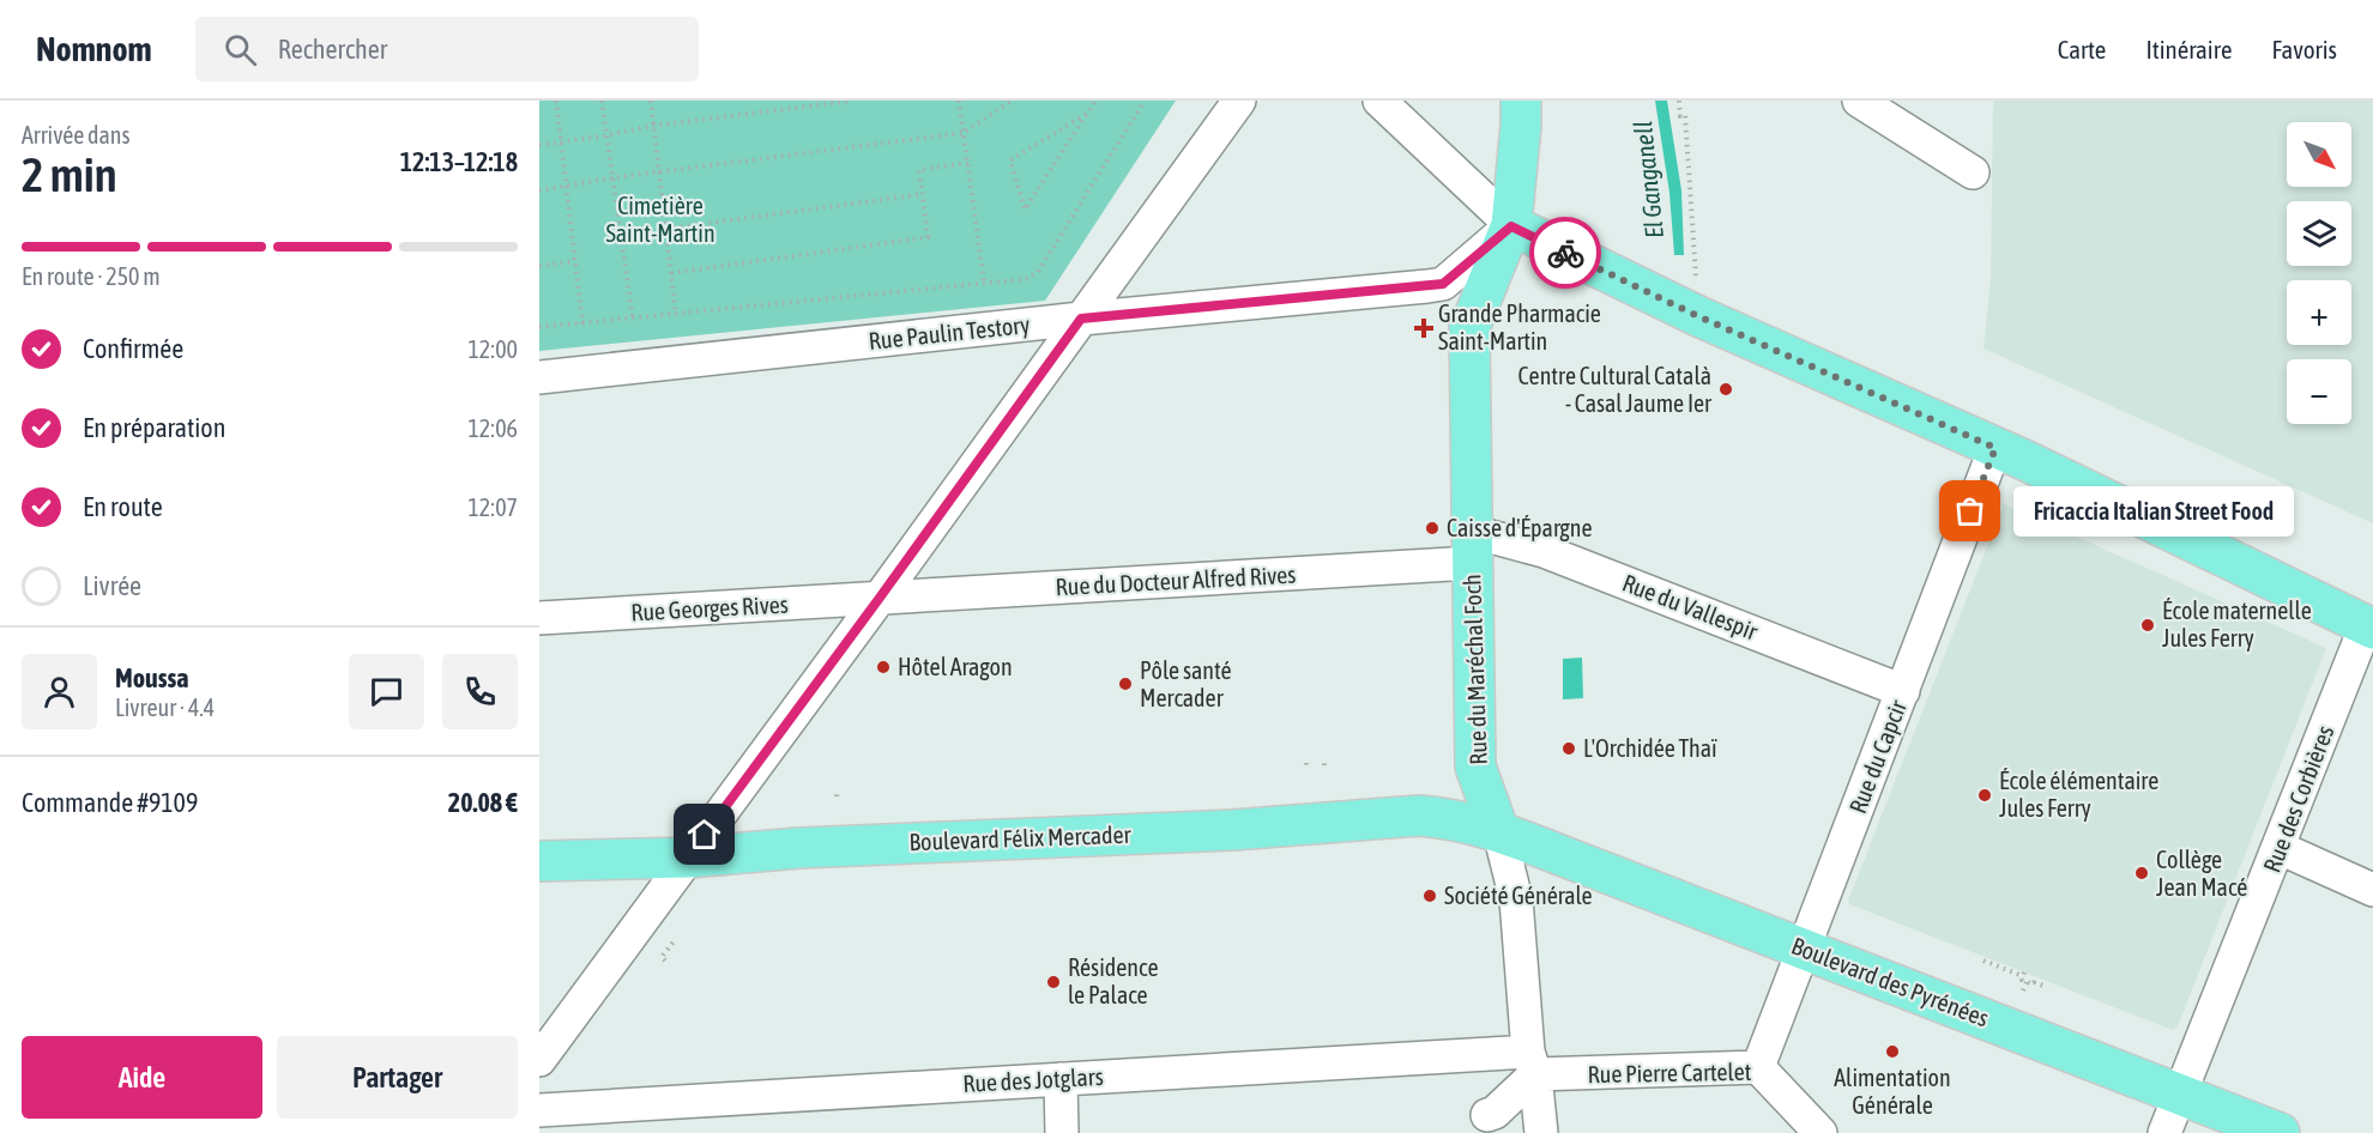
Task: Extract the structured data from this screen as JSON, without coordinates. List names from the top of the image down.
{
  "streets": {
    "main road": ["Rue du Maréchal Foch", "Boulevard Félix Mercader", "Boulevard des Pyrénées"],
    "street": [
      "Rue Paulin Testory",
      "Rue du Docteur Alfred Rives",
      "Rue du Vallespir",
      "Rue Georges Rives",
      "Rue du Capcir",
      "Rue des Corbières",
      "Rue Pierre Cartelet",
      "Rue des Jotglars"
    ]
  },
  "crossings": [
    ["Rue Paulin Testory", "Rue du Maréchal Foch"],
    ["Rue du Docteur Alfred Rives", "Rue du Vallespir"],
    ["Rue du Docteur Alfred Rives", "Rue Georges Rives"],
    ["Rue du Docteur Alfred Rives", "Rue du Maréchal Foch"],
    ["Rue du Vallespir", "Rue du Maréchal Foch"],
    ["Rue du Vallespir", "Rue du Capcir"],
    ["Rue du Maréchal Foch", "Boulevard Félix Mercader"],
    ["Rue du Maréchal Foch", "Boulevard des Pyrénées"],
    ["Rue du Maréchal Foch", "Rue Pierre Cartelet"],
    ["Rue du Maréchal Foch", "Rue des Jotglars"],
    ["Rue du Capcir", "Boulevard des Pyrénées"],
    ["Rue du Capcir", "Rue Pierre Cartelet"],
    ["Rue des Corbières", "Boulevard des Pyrénées"],
    ["Boulevard Félix Mercader", "Boulevard des Pyrénées"],
    ["Rue Pierre Cartelet", "Rue des Jotglars"]
  ],
  "water": ["El Ganganell"],
  "parks": ["Cimetière Saint-Martin"],
  "places": {
    "health": ["Grande Pharmacie Saint-Martin"],
    "other": [
      "Centre Cultural Català - Casal Jaume Ier",
      "Fricaccia Italian Street Food",
      "Caisse d'Épargne",
      "École maternelle Jules Ferry",
      "Hôtel Aragon",
      "Pôle santé Mercader",
      "L'Orchidée Thaï",
      "École élémentaire Jules Ferry",
      "Collège Jean Macé",
      "Société Générale",
      "Résidence le Palace",
      "Alimentation Générale"
    ]
  },
  "north": "bottom right",
  "page": {
    "header": "Nomnom",
    "search": "Rechercher",
    "nav": ["Carte", "Itinéraire", "Favoris"],
    "heading": ["2 min", "Arrivée dans", "12:13–12:18"],
    "panel": [
      "Moussa",
      "Livreur · 4.4",
      "Commande #9109",
      "20.08 €"
    ],
    "map_buttons": ["+", "−"],
    "bar": "En route · 250 m",
    "list": [
      ["Confirmée", "12:00"],
      ["En préparation", "12:06"],
      ["En route", "12:07"],
      "Livrée"
    ],
    "bubble": "Fricaccia Italian Street Food",
    "buttons": ["Aide", "Partager"]
  }
}
